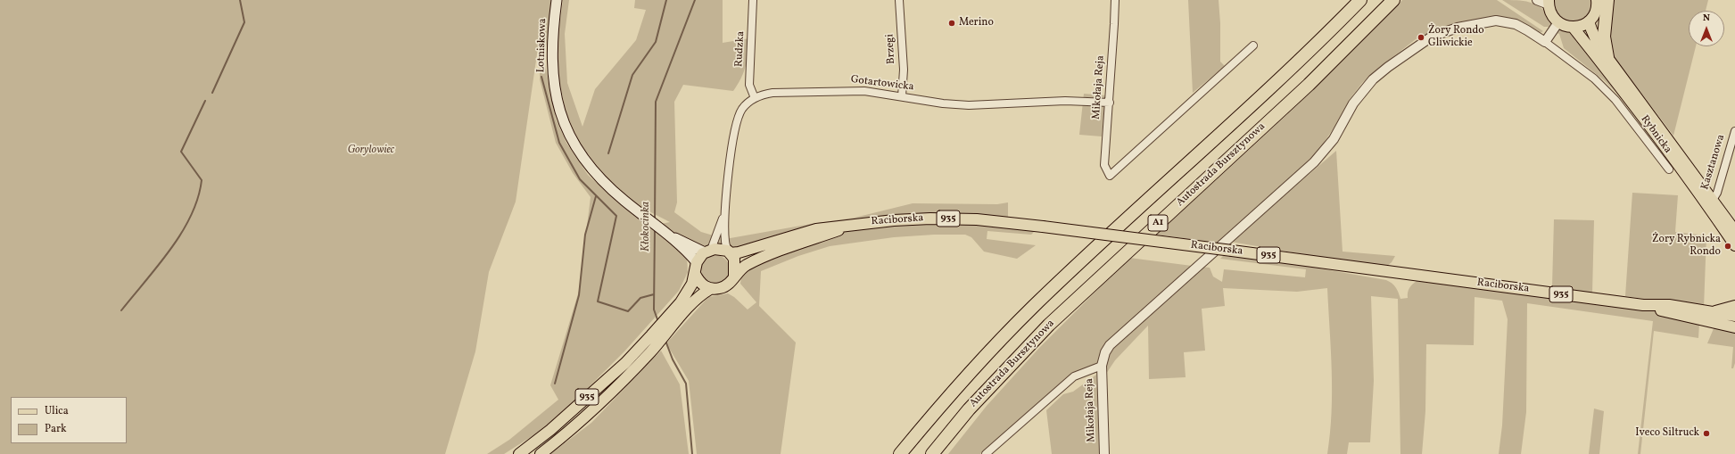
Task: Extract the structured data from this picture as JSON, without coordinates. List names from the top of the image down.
{
  "streets": {
    "highway": ["Autostrada Bursztynowa", "A1"],
    "main road": [
      "Lotniskowa",
      "Rybnicka",
      "935",
      "Raciborska"
    ],
    "street": [
      "Rudzka",
      "Brzegi",
      "Gotartowicka",
      "Mikołaja Reja",
      "Kasztanowa"
    ]
  },
  "crossings": [
    ["Lotniskowa", "Gotartowicka"],
    ["Lotniskowa", "935"],
    ["Lotniskowa", "Raciborska"],
    ["Rudzka", "Gotartowicka"],
    ["Brzegi", "Gotartowicka"],
    ["Gotartowicka", "Mikołaja Reja"],
    ["Gotartowicka", "935"],
    ["Gotartowicka", "Raciborska"],
    ["Mikołaja Reja", "Rybnicka"],
    ["Rybnicka", "Kasztanowa"],
    ["935", "Raciborska"]
  ],
  "water": ["Kłokocinka"],
  "parks": ["Gorylowiec"],
  "places": [
    "Merino",
    "Żory Rondo Gliwickie",
    "Żory Rybnicka Rondo",
    "Iveco Siltruck"
  ],
  "legend": ["Ulica", "Park"],
  "north": "top"
}
